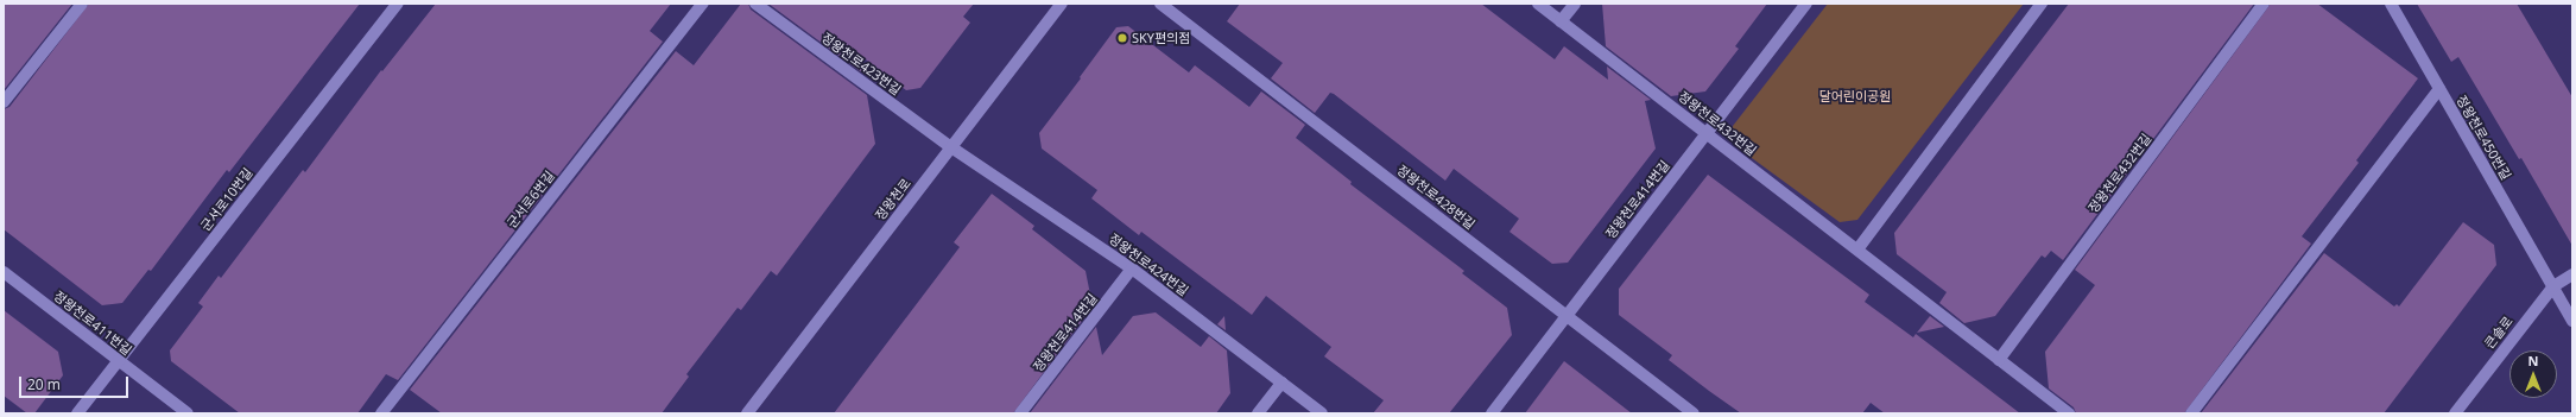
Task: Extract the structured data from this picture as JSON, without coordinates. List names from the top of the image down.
{
  "streets": {
    "street": [
      "정왕천로423번길",
      "정왕천로432번길",
      "정왕천로450번길",
      "정왕천로428번길",
      "군서로10번길",
      "군서로6번길",
      "정왕천로",
      "정왕천로414번길",
      "정왕천로424번길",
      "정왕천로411번길",
      "큰솔로"
    ]
  },
  "crossings": [
    ["정왕천로423번길", "정왕천로"],
    ["정왕천로423번길", "정왕천로424번길"],
    ["정왕천로432번길", "정왕천로414번길"],
    ["정왕천로450번길", "큰솔로"],
    ["정왕천로428번길", "정왕천로414번길"],
    ["군서로10번길", "정왕천로411번길"],
    ["정왕천로", "정왕천로424번길"],
    ["정왕천로414번길", "정왕천로424번길"]
  ],
  "parks": ["달어린이공원"],
  "places": ["SKY편의점"],
  "scale_bar": "20 m",
  "north": "top"
}
